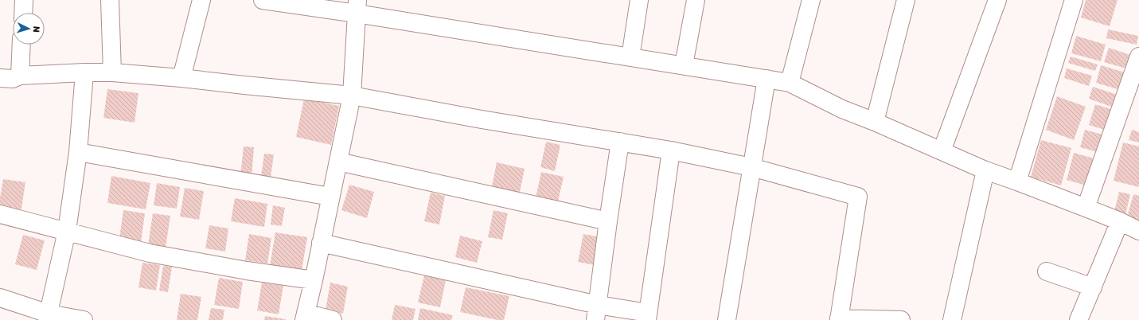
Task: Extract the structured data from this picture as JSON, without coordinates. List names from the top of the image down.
{
  "north": "right"
}
